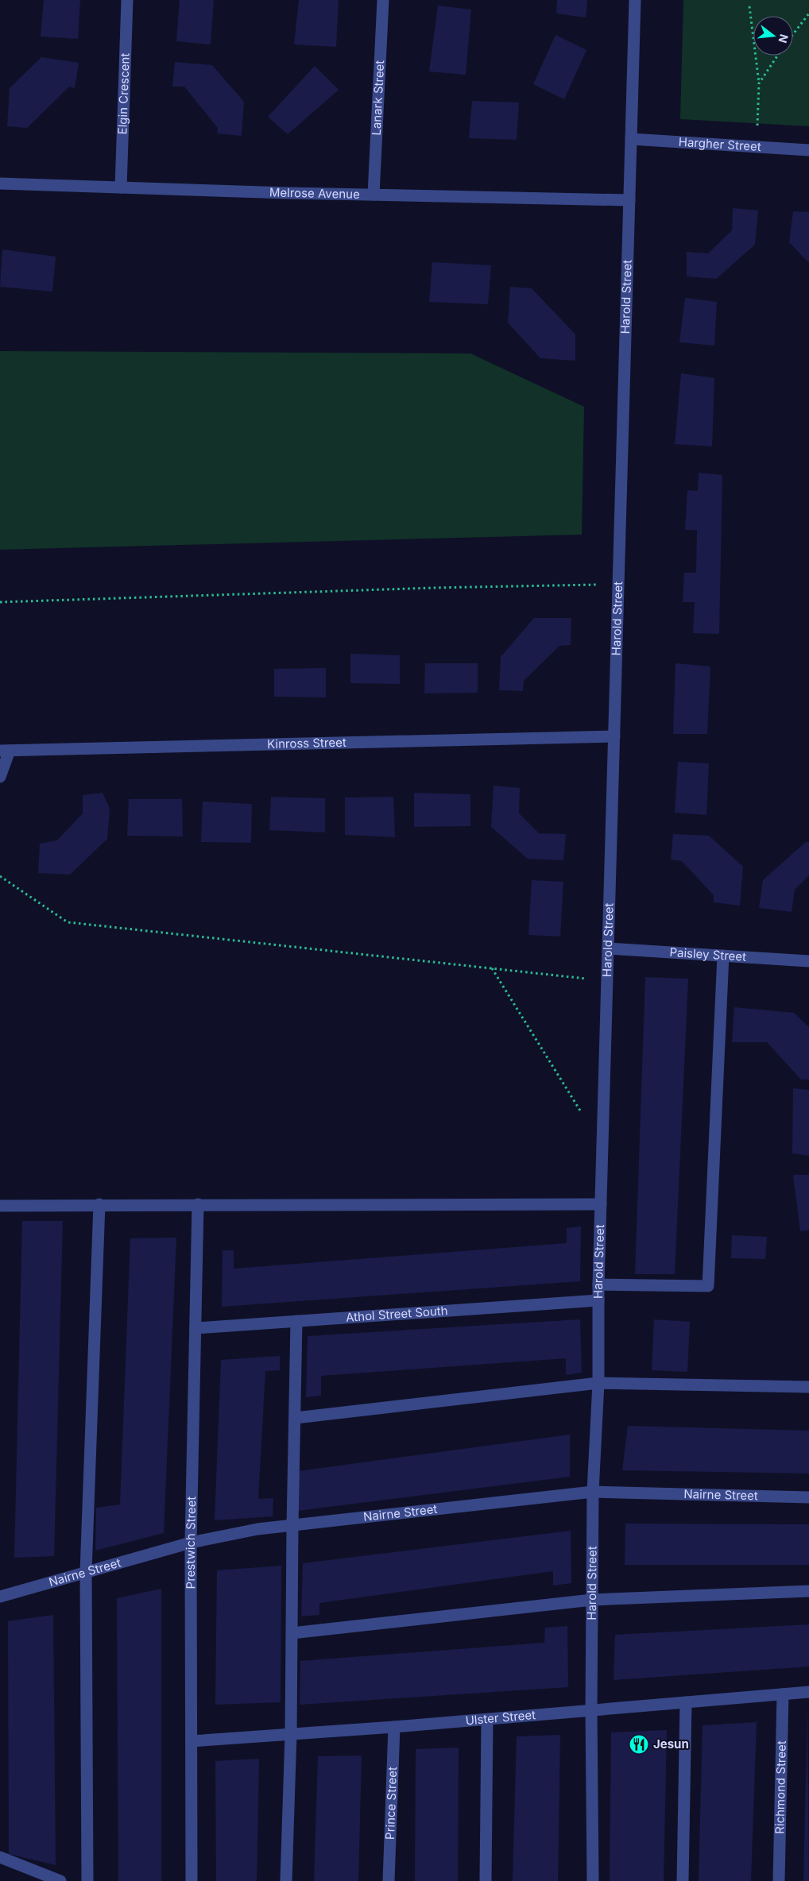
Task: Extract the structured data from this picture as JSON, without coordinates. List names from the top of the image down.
{
  "streets": {
    "street": [
      "Elgin Crescent",
      "Lanark Street",
      "Hargher Street",
      "Melrose Avenue",
      "Harold Street",
      "Kinross Street",
      "Paisley Street",
      "Athol Street South",
      "Nairne Street",
      "Prestwich Street",
      "Ulster Street",
      "Richmond Street",
      "Prince Street"
    ]
  },
  "crossings": [
    ["Elgin Crescent", "Melrose Avenue"],
    ["Lanark Street", "Melrose Avenue"],
    ["Hargher Street", "Harold Street"],
    ["Melrose Avenue", "Harold Street"],
    ["Harold Street", "Kinross Street"],
    ["Harold Street", "Paisley Street"],
    ["Harold Street", "Athol Street South"],
    ["Harold Street", "Nairne Street"],
    ["Harold Street", "Ulster Street"],
    ["Athol Street South", "Prestwich Street"],
    ["Nairne Street", "Prestwich Street"],
    ["Prestwich Street", "Ulster Street"],
    ["Ulster Street", "Richmond Street"],
    ["Ulster Street", "Prince Street"]
  ],
  "places": {
    "restaurant": ["Jesun"]
  },
  "north": "right"
}
